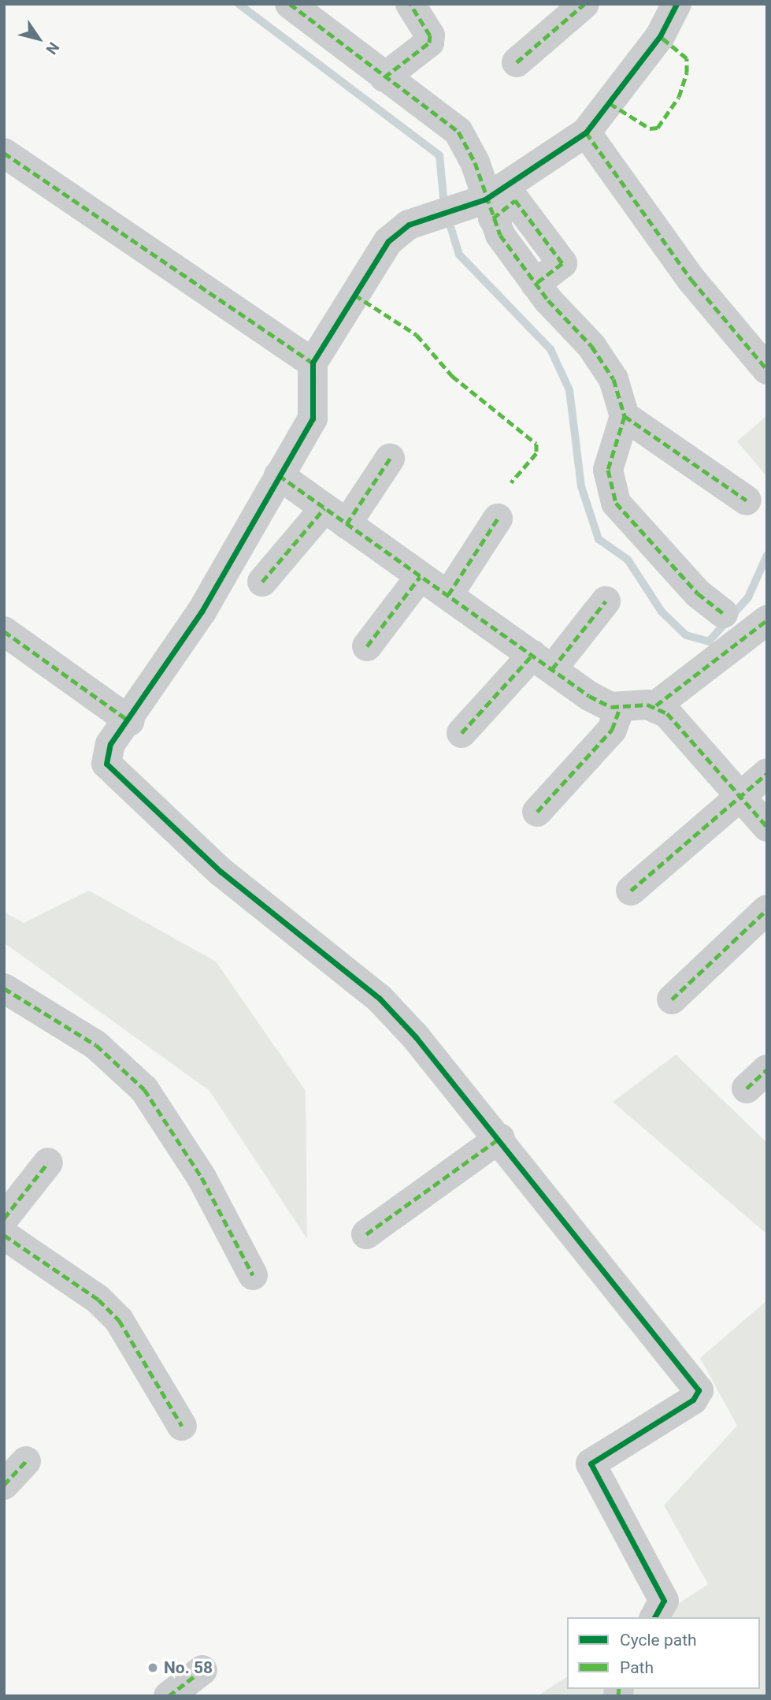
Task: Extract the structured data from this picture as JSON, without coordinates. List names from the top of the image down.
{
  "places": ["No. 58"],
  "legend": ["Cycle path", "Path"],
  "north": "bottom right"
}
